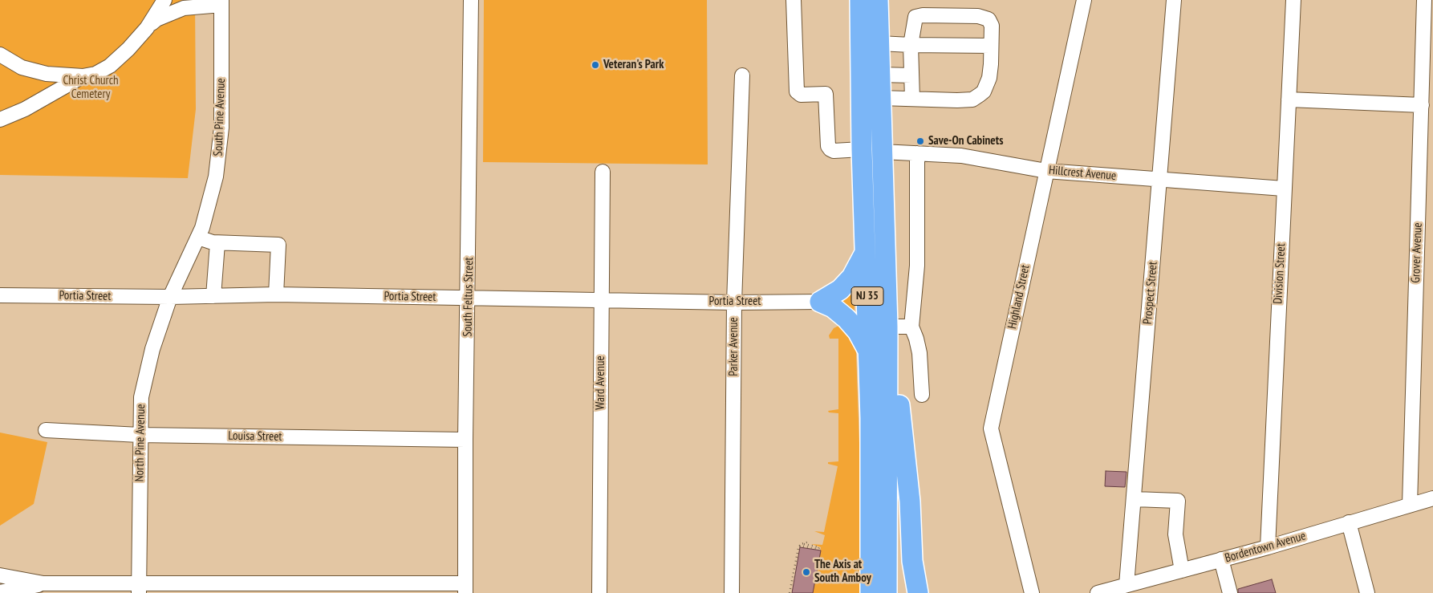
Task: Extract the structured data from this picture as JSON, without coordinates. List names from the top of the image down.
{
  "streets": {
    "highway": ["NJ 35"],
    "street": [
      "South Pine Avenue",
      "Hillcrest Avenue",
      "Grover Avenue",
      "Division Street",
      "Prospect Street",
      "Portia Street",
      "South Feltus Street",
      "Highland Street",
      "Parker Avenue",
      "Ward Avenue",
      "Louisa Street",
      "North Pine Avenue",
      "Bordentown Avenue"
    ]
  },
  "crossings": [
    ["South Pine Avenue", "Portia Street"],
    ["South Pine Avenue", "North Pine Avenue"],
    ["Hillcrest Avenue", "Division Street"],
    ["Hillcrest Avenue", "Prospect Street"],
    ["Hillcrest Avenue", "NJ 35"],
    ["Hillcrest Avenue", "Highland Street"],
    ["Grover Avenue", "Bordentown Avenue"],
    ["Division Street", "Bordentown Avenue"],
    ["Prospect Street", "Bordentown Avenue"],
    ["Portia Street", "South Feltus Street"],
    ["Portia Street", "Parker Avenue"],
    ["Portia Street", "Ward Avenue"],
    ["Portia Street", "North Pine Avenue"],
    ["South Feltus Street", "Louisa Street"],
    ["Louisa Street", "North Pine Avenue"]
  ],
  "parks": ["Christ Church Cemetery"],
  "places": ["Veteran's Park", "Save-On Cabinets", "The Axis at South Amboy"]
}
